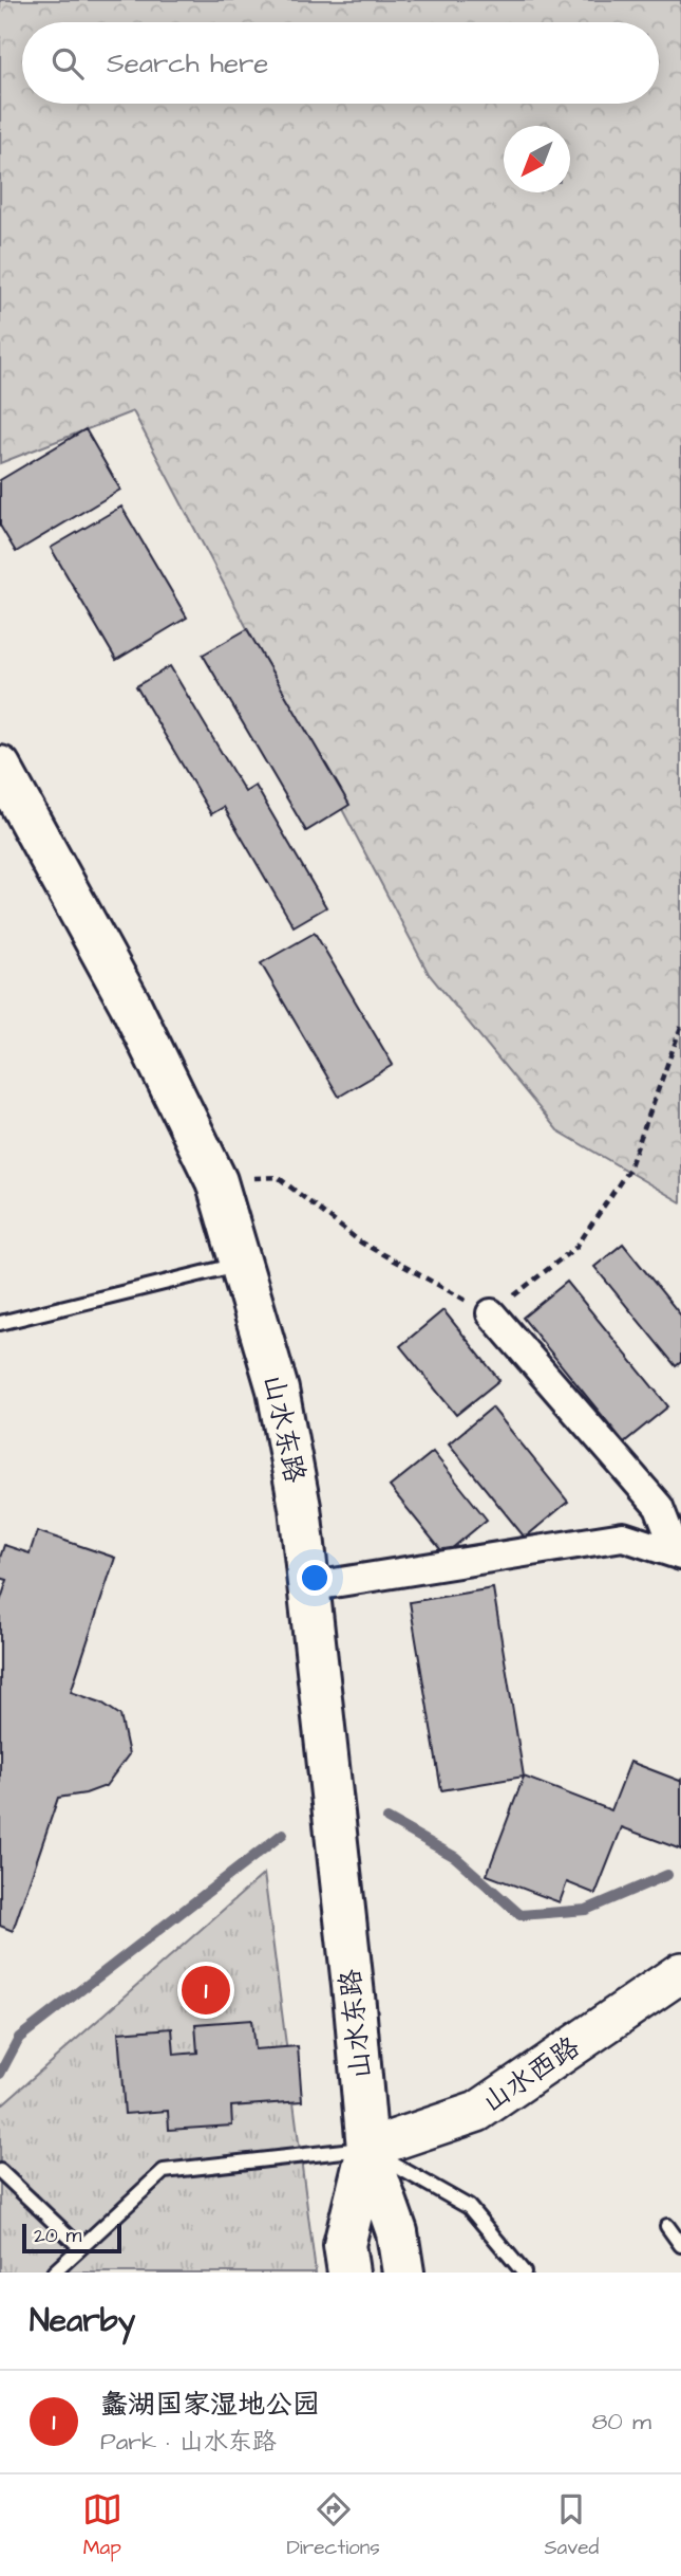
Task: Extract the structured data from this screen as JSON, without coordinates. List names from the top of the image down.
{
  "streets": {
    "highway": ["山水东路"],
    "street": ["山水西路"]
  },
  "crossings": [
    ["山水东路", "山水西路"]
  ],
  "scale_bar": "20 m",
  "north": "bottom left",
  "page": {
    "search": "Search here",
    "pins": "1",
    "scale": "20 m",
    "heading": "Nearby",
    "list": [
      {
        "mark": "1",
        "name": "蠡湖国家湿地公园",
        "note": "Park · 山水东路",
        "value": "80 m"
      }
    ],
    "nav": ["Map", "Directions", "Saved"]
  }
}
